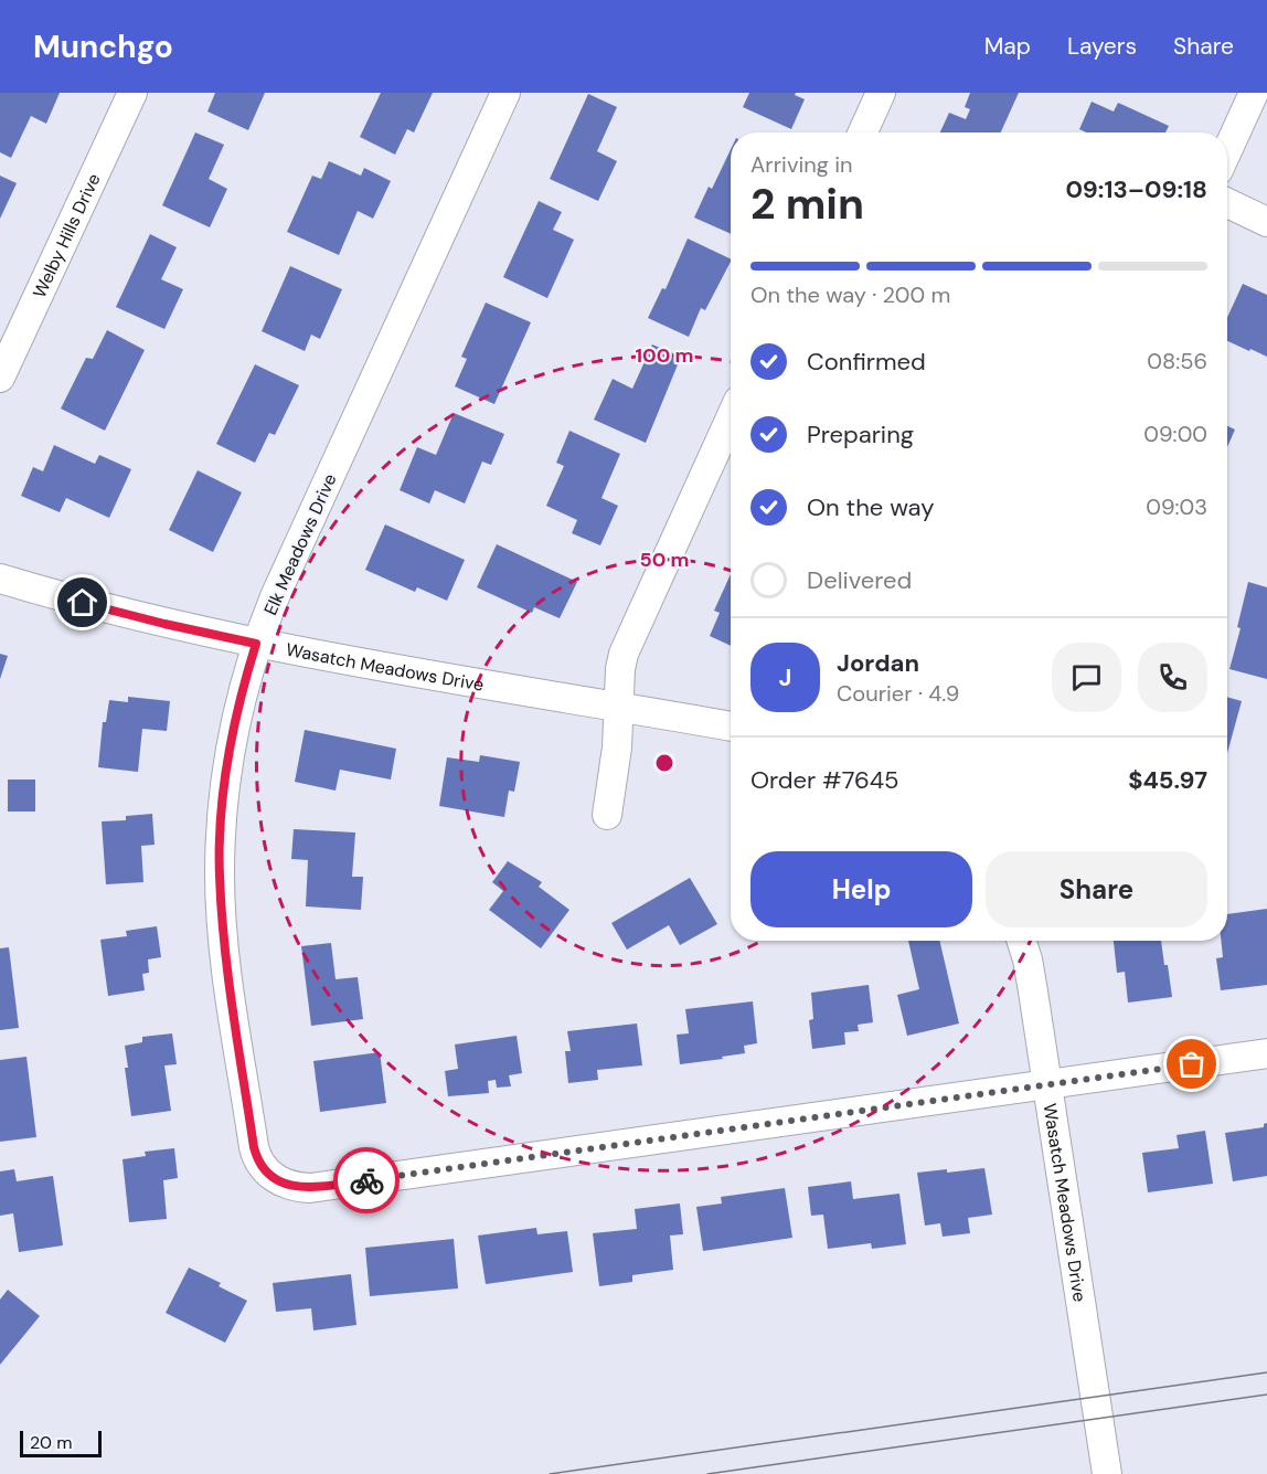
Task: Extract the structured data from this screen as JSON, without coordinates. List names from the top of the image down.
{
  "streets": {
    "street": ["Welby Hills Drive", "Elk Meadows Drive", "Wasatch Meadows Drive"]
  },
  "crossings": [
    ["Elk Meadows Drive", "Wasatch Meadows Drive"]
  ],
  "scale_bar": "20 m",
  "page": {
    "header": "Munchgo",
    "nav": ["Map", "Layers", "Share"],
    "heading": ["2 min", "Arriving in", "09:13–09:18"],
    "panel": [
      "Jordan",
      "Courier · 4.9",
      "Order #7645",
      "$45.97"
    ],
    "bar": "On the way · 200 m",
    "list": [
      ["Confirmed", "08:56"],
      ["Preparing", "09:00"],
      ["On the way", "09:03"],
      "Delivered"
    ],
    "round": "J",
    "buttons": ["Help", "Share"],
    "scale": "20 m"
  },
  "rings": ["100 m", "50 m"]
}
